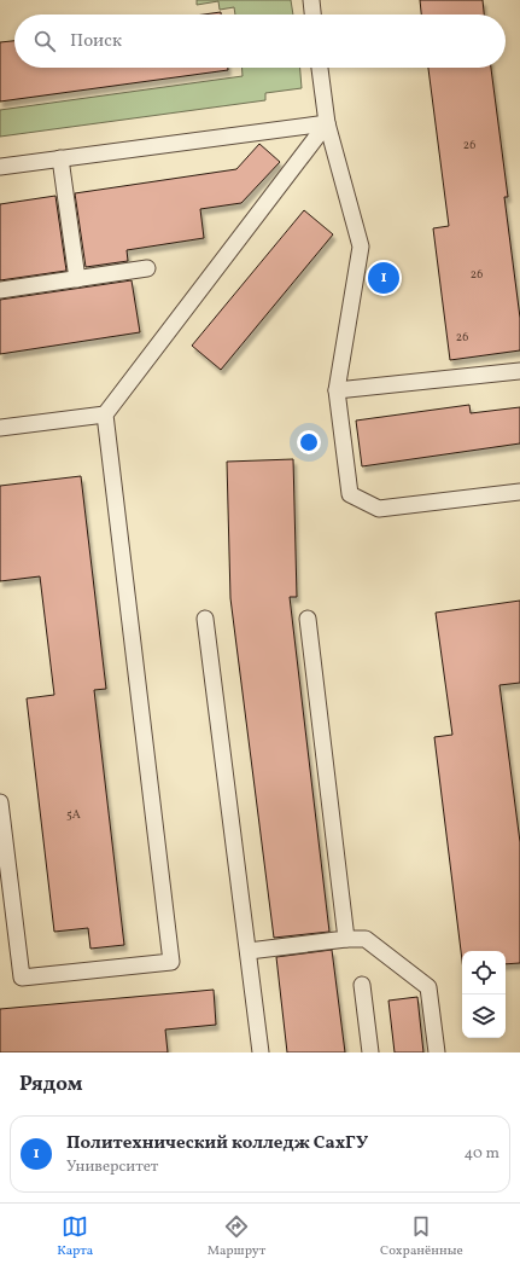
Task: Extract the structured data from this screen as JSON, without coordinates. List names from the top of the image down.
{
  "house_numbers": [
    "26",
    "26",
    "26",
    "5А"
  ],
  "page": {
    "search": "Поиск",
    "pins": "1",
    "heading": "Рядом",
    "list": [
      {
        "mark": "1",
        "name": "Политехнический колледж СахГУ",
        "note": "Университет",
        "value": "40 m"
      }
    ],
    "nav": ["Карта", "Маршрут", "Сохранённые"]
  }
}
